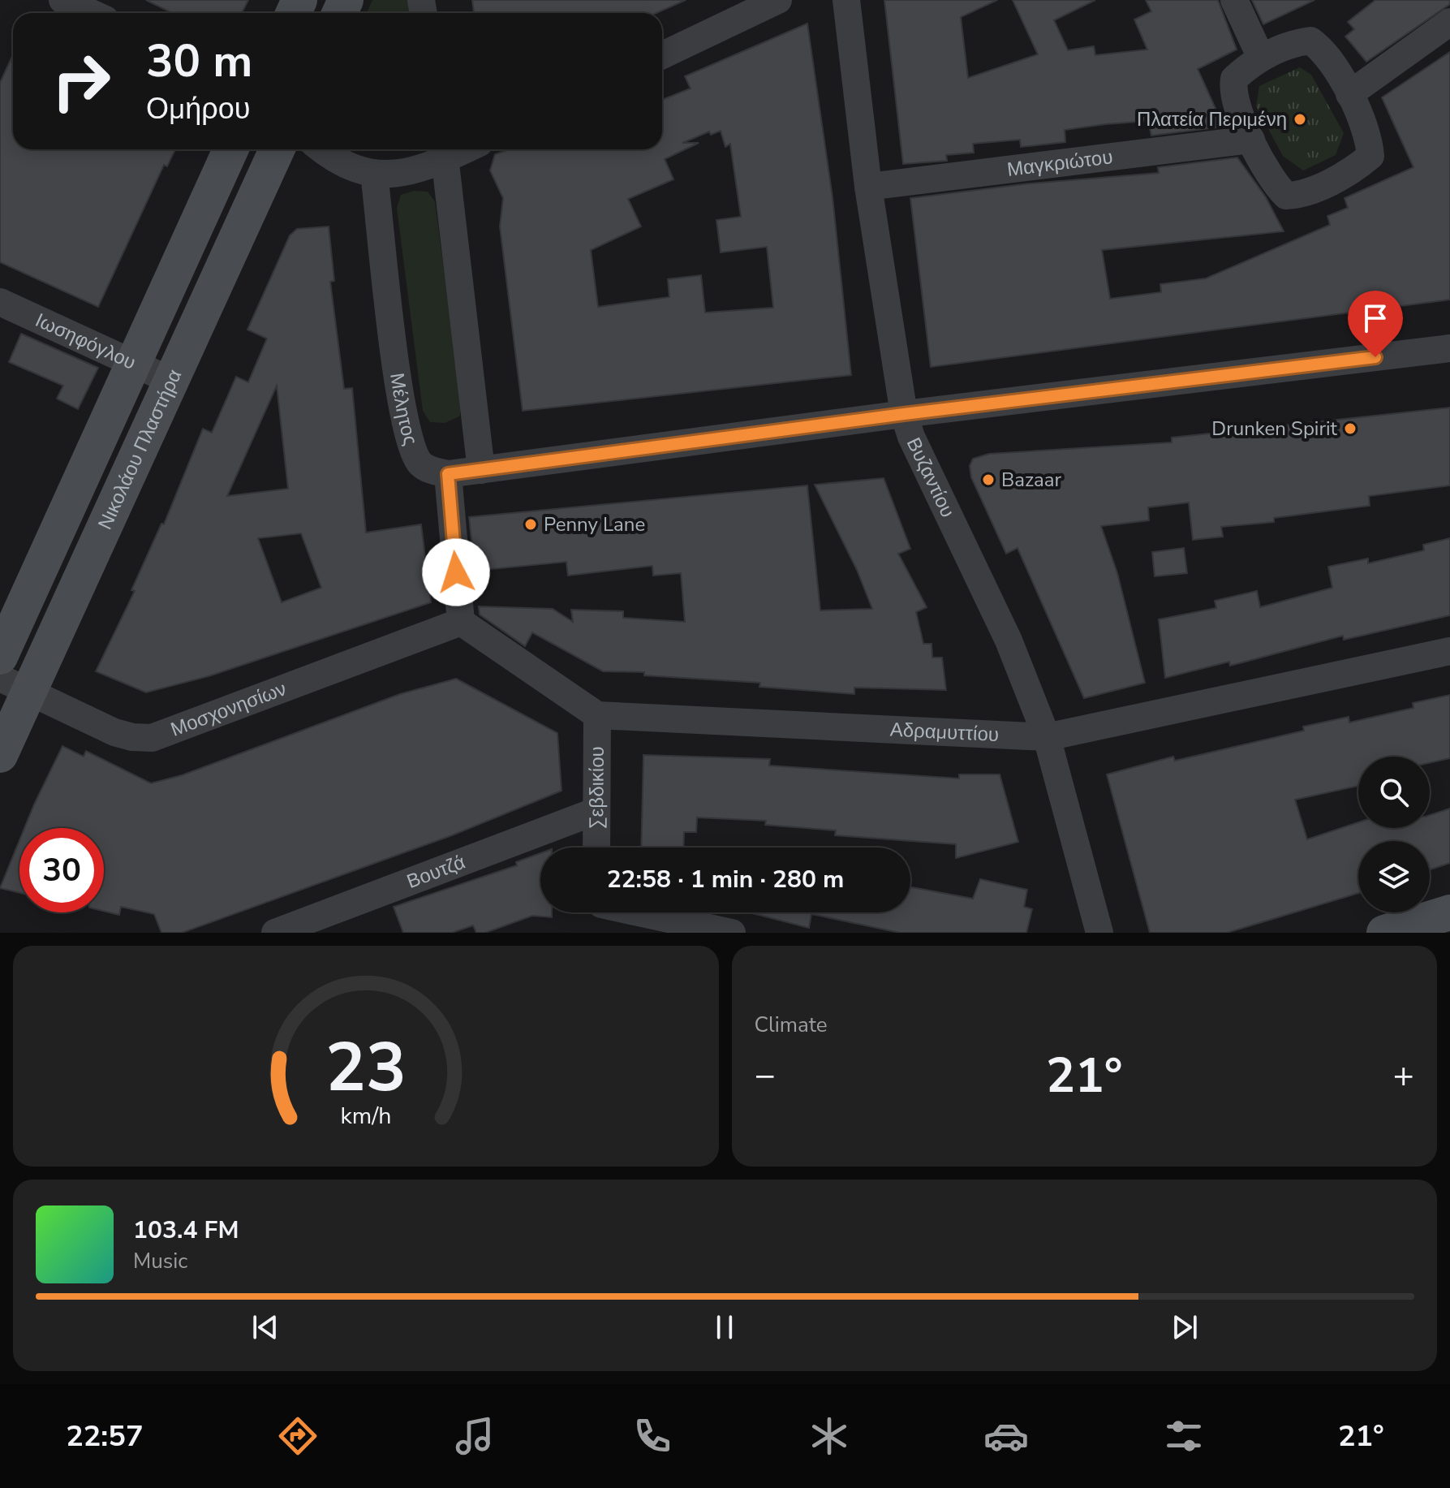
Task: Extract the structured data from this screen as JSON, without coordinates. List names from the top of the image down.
{
  "streets": {
    "street": [
      "Μαγκριώτου",
      "Ιωσηφόγλου",
      "Μέλητος",
      "Νικολάου Πλαστήρα",
      "Βυζαντίου",
      "Μοσχονησίων",
      "Αδραμυττίου",
      "Σεβδικίου",
      "Βουτζά"
    ]
  },
  "crossings": [
    ["Μαγκριώτου", "Βυζαντίου"],
    ["Ιωσηφόγλου", "Νικολάου Πλαστήρα"],
    ["Νικολάου Πλαστήρα", "Μοσχονησίων"],
    ["Βυζαντίου", "Αδραμυττίου"],
    ["Αδραμυττίου", "Σεβδικίου"],
    ["Σεβδικίου", "Βουτζά"]
  ],
  "places": [
    "Πλατεία Περιμένη",
    "Drunken Spirit",
    "Bazaar",
    "Penny Lane"
  ],
  "page": {
    "turn": ["30 m", "Ομήρου"],
    "limit": "30",
    "trip": "22:58 · 1 min · 280 m",
    "tile": "Climate",
    "heat": ["−", "21°", "+"],
    "song": ["103.4 FM", "Music"],
    "tabs": ["22:57", "21°"],
    "gauge": ["23", "km/h"]
  }
}
